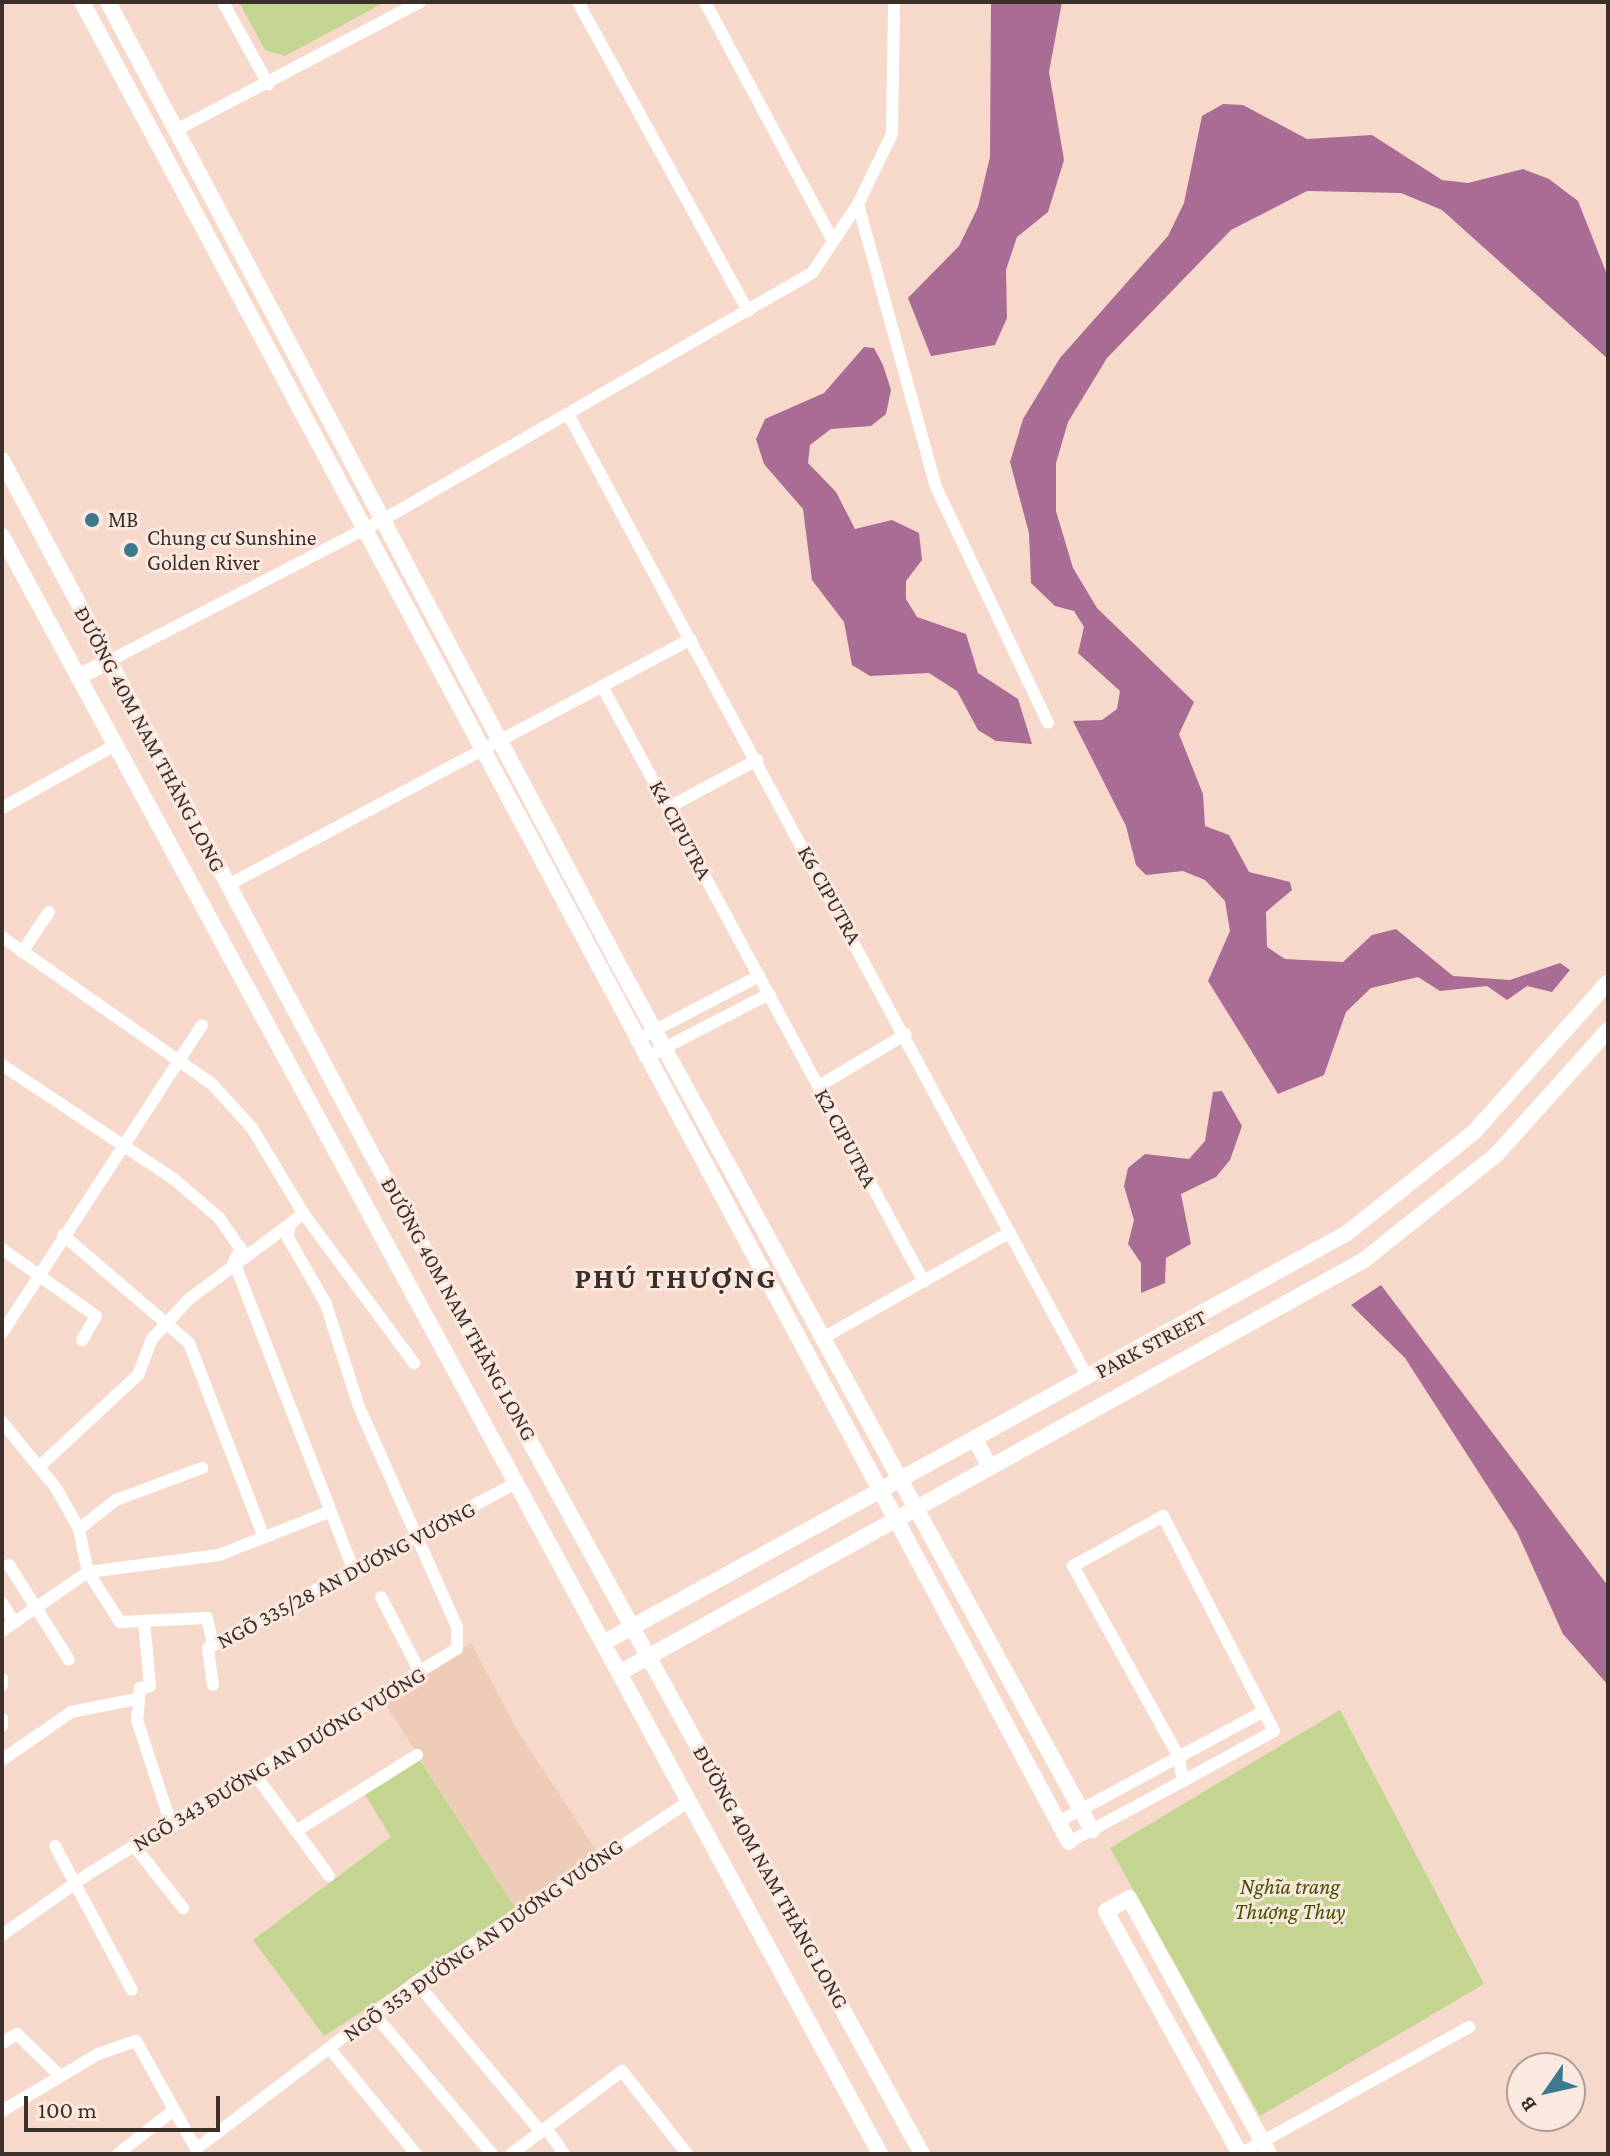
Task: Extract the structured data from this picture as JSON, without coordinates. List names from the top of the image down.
{
  "streets": {
    "street": [
      "ĐƯỜNG 40M NAM THĂNG LONG",
      "K4 CIPUTRA",
      "K6 CIPUTRA",
      "K2 CIPUTRA",
      "PARK STREET",
      "NGÕ 335/28 AN DƯƠNG VƯƠNG",
      "NGÕ 343 ĐƯỜNG AN DƯƠNG VƯƠNG",
      "NGÕ 353 ĐƯỜNG AN DƯƠNG VƯƠNG"
    ]
  },
  "crossings": [
    ["ĐƯỜNG 40M NAM THĂNG LONG", "PARK STREET"],
    ["ĐƯỜNG 40M NAM THĂNG LONG", "NGÕ 335/28 AN DƯƠNG VƯƠNG"],
    ["ĐƯỜNG 40M NAM THĂNG LONG", "NGÕ 353 ĐƯỜNG AN DƯƠNG VƯƠNG"],
    ["K4 CIPUTRA", "K2 CIPUTRA"],
    ["K6 CIPUTRA", "PARK STREET"],
    ["NGÕ 335/28 AN DƯƠNG VƯƠNG", "NGÕ 343 ĐƯỜNG AN DƯƠNG VƯƠNG"]
  ],
  "districts": ["PHÚ THƯỢNG"],
  "parks": ["Nghĩa trang Thượng Thuỵ"],
  "places": ["MB", "Chung cư Sunshine Golden River"],
  "scale_bar": "100 m",
  "north": "bottom left"
}
